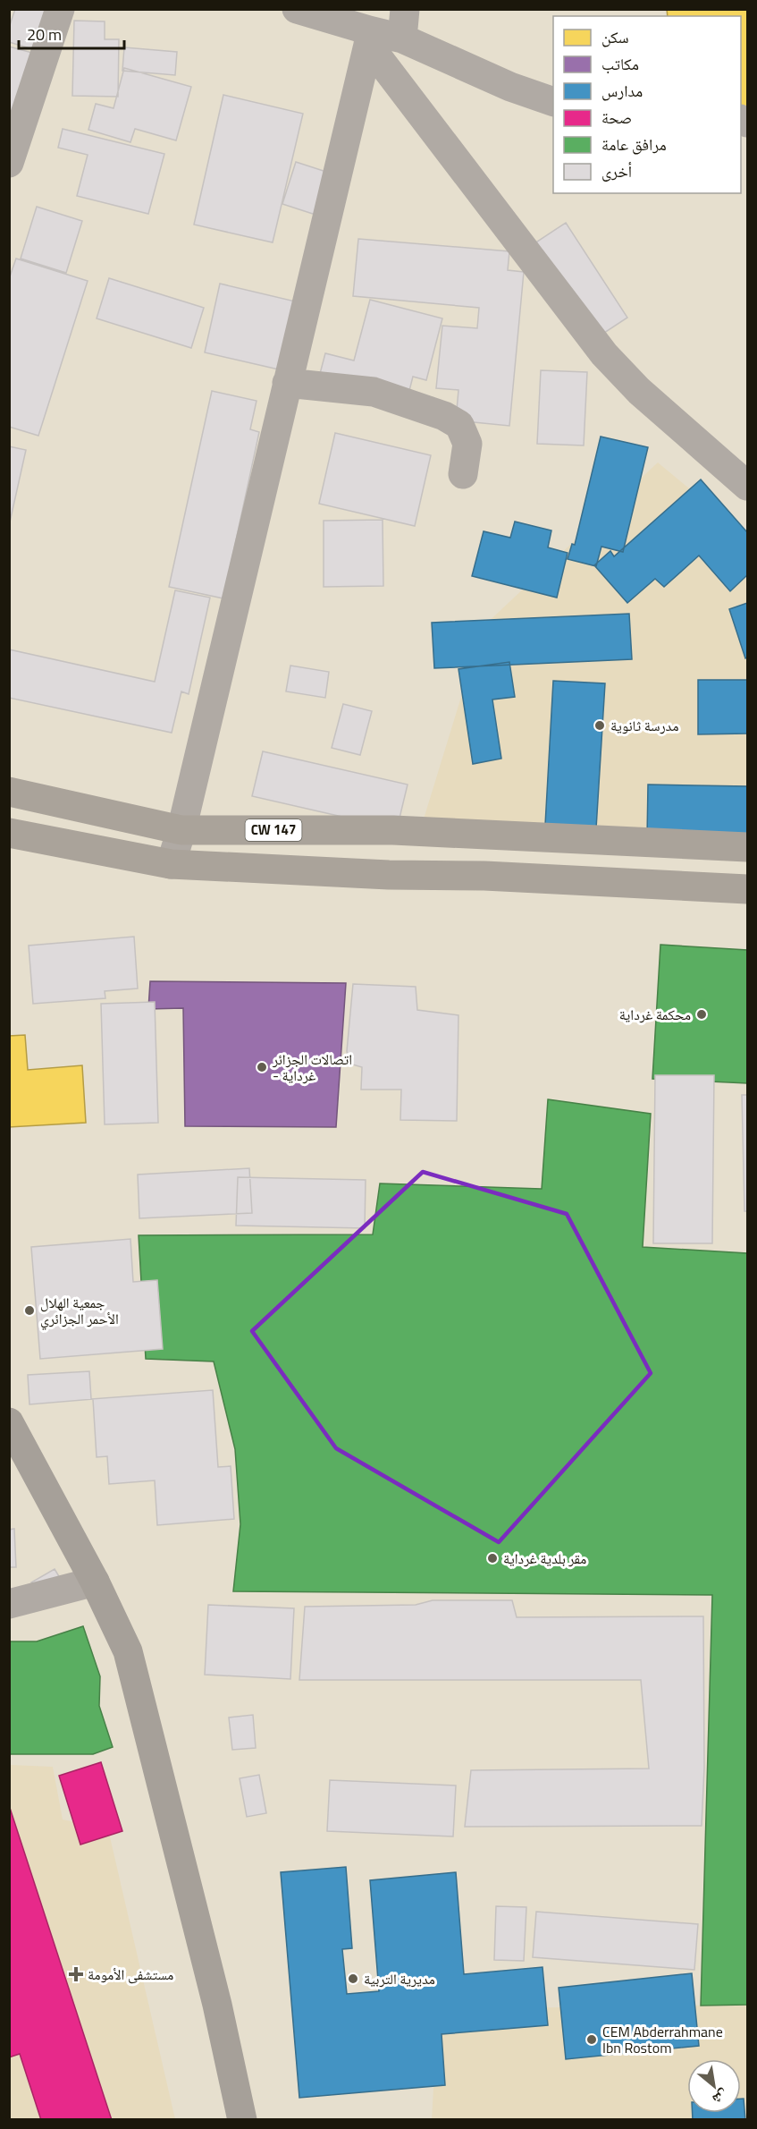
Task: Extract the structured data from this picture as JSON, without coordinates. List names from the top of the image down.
{
  "streets": {
    "main road": ["CW 147"]
  },
  "places": {
    "other": [
      "مدرسة ثانوية",
      "محكمة غرداية",
      "اتصالات الجزائر - غرداية",
      "جمعية الهلال الأحمر الجزائري",
      "مقر بلدية غرداية",
      "مديرية التربية",
      "CEM Abderrahmane Ibn Rostom"
    ],
    "health": ["مستشفى الأمومة"]
  },
  "legend": [
    "سكن",
    "مكاتب",
    "مدارس",
    "صحة",
    "مرافق عامة",
    "أخرى"
  ],
  "scale_bar": "20 m",
  "north": "bottom right"
}
